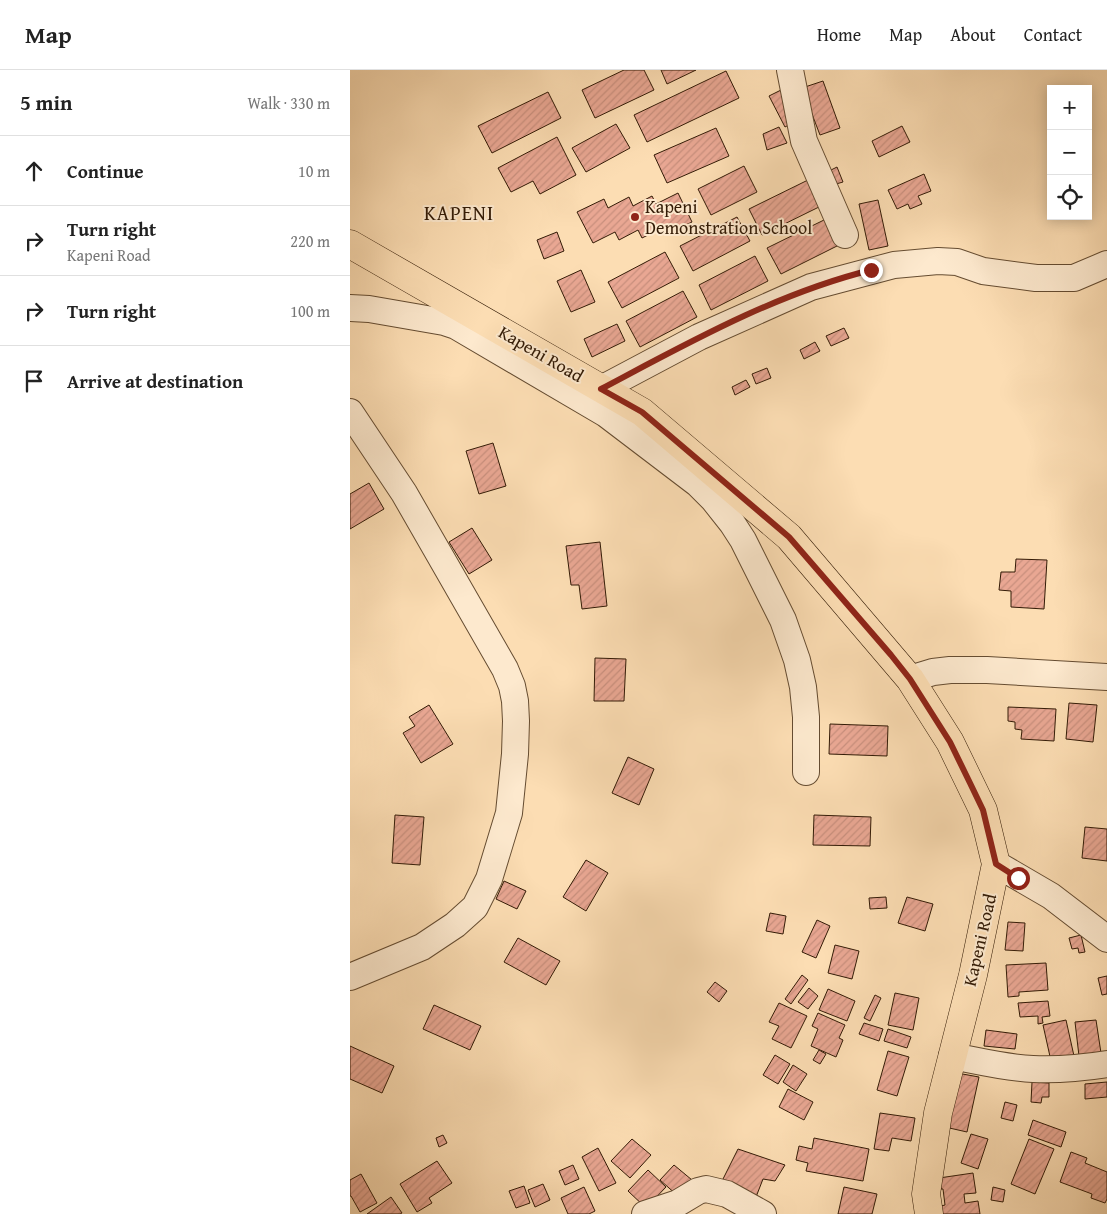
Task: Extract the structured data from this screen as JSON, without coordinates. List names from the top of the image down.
{
  "streets": {
    "main road": ["Kapeni Road"]
  },
  "districts": ["KAPENI"],
  "places": ["Kapeni Demonstration School"],
  "page": {
    "header": "Map",
    "nav": [
      "Home",
      "Map",
      "About",
      "Contact"
    ],
    "heading": ["5 min", "Walk · 330 m"],
    "map_buttons": ["+", "−"],
    "list": [
      ["Continue", "10 m"],
      ["Turn right", "Kapeni Road", "220 m"],
      ["Turn right", "100 m"],
      "Arrive at destination"
    ]
  }
}
